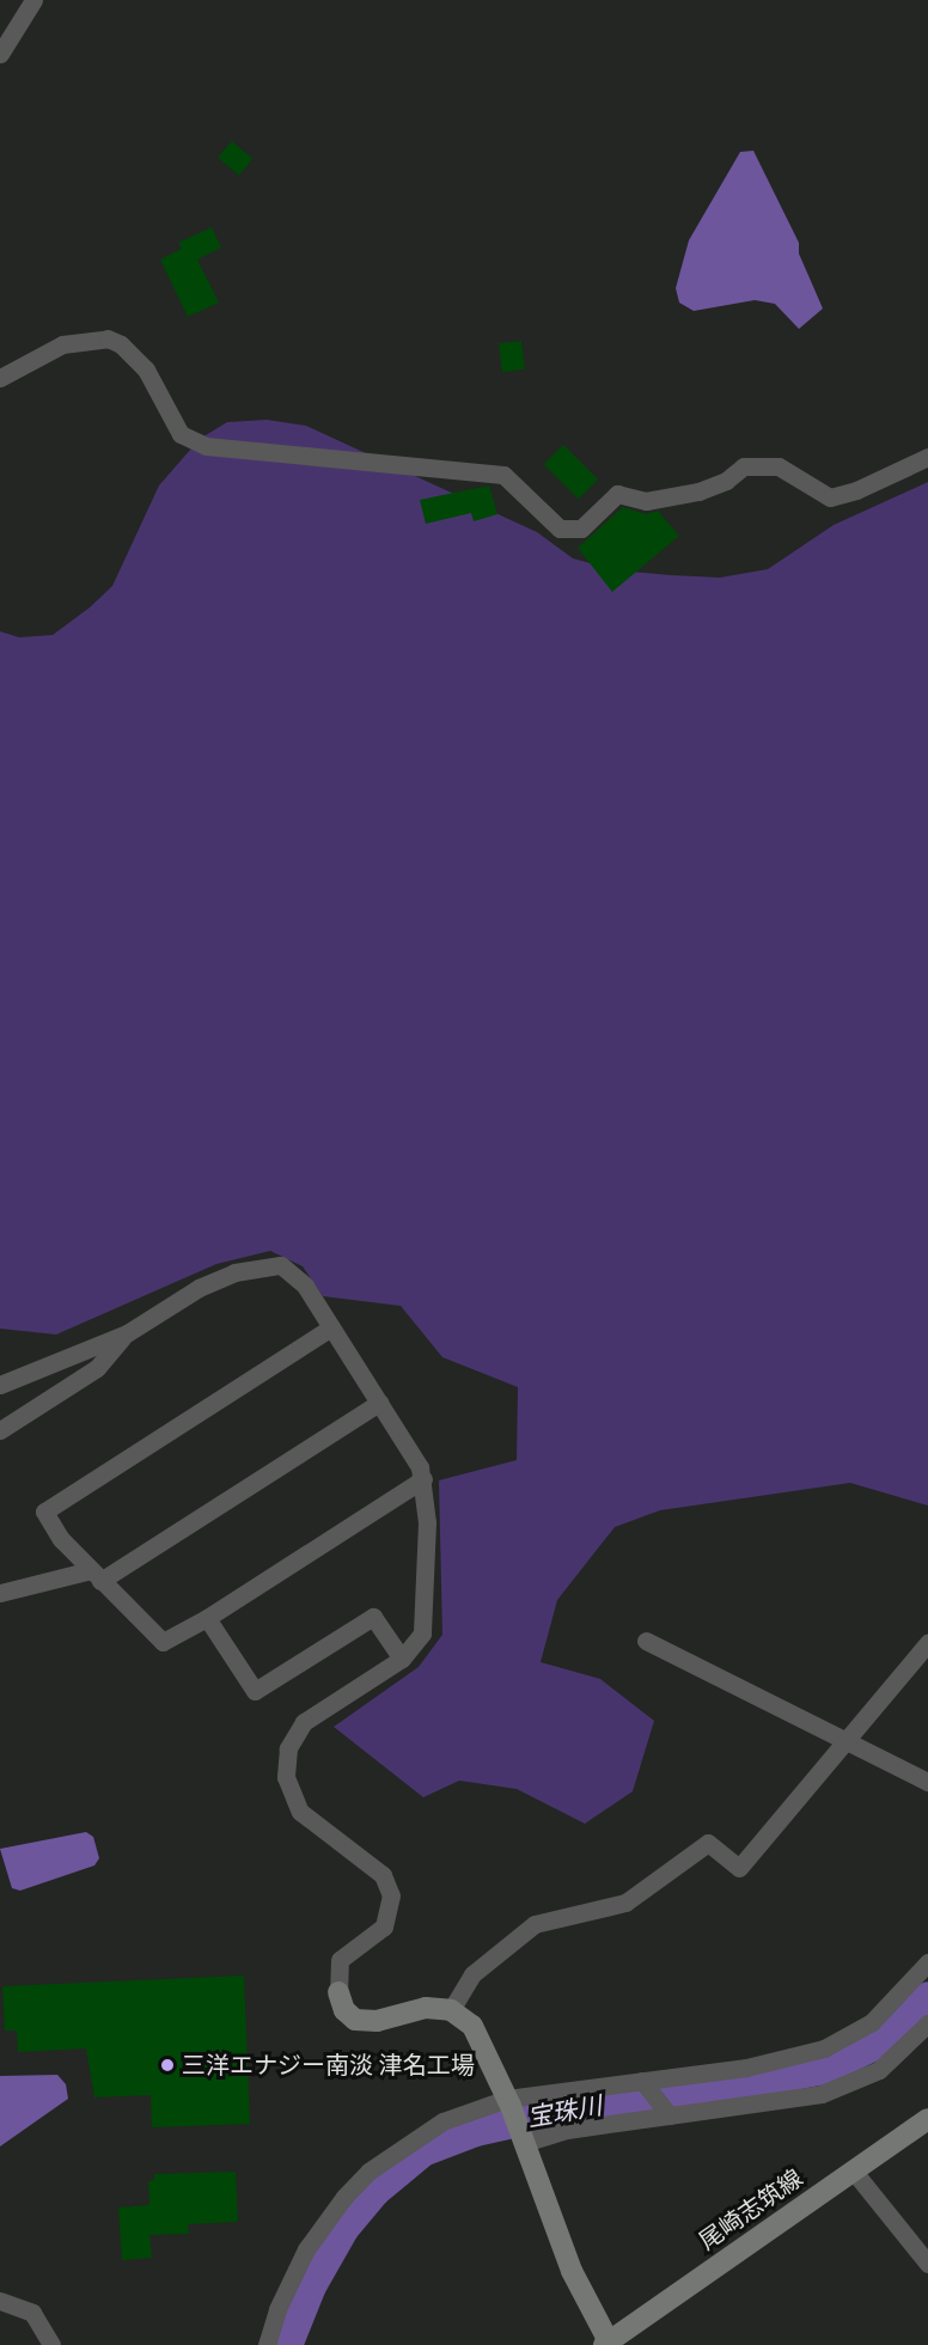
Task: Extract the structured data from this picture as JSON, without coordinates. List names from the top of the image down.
{
  "streets": {
    "street": ["尾崎志筑線"]
  },
  "water": ["宝珠川"],
  "places": ["三洋エナジー南淡 津名工場"]
}
